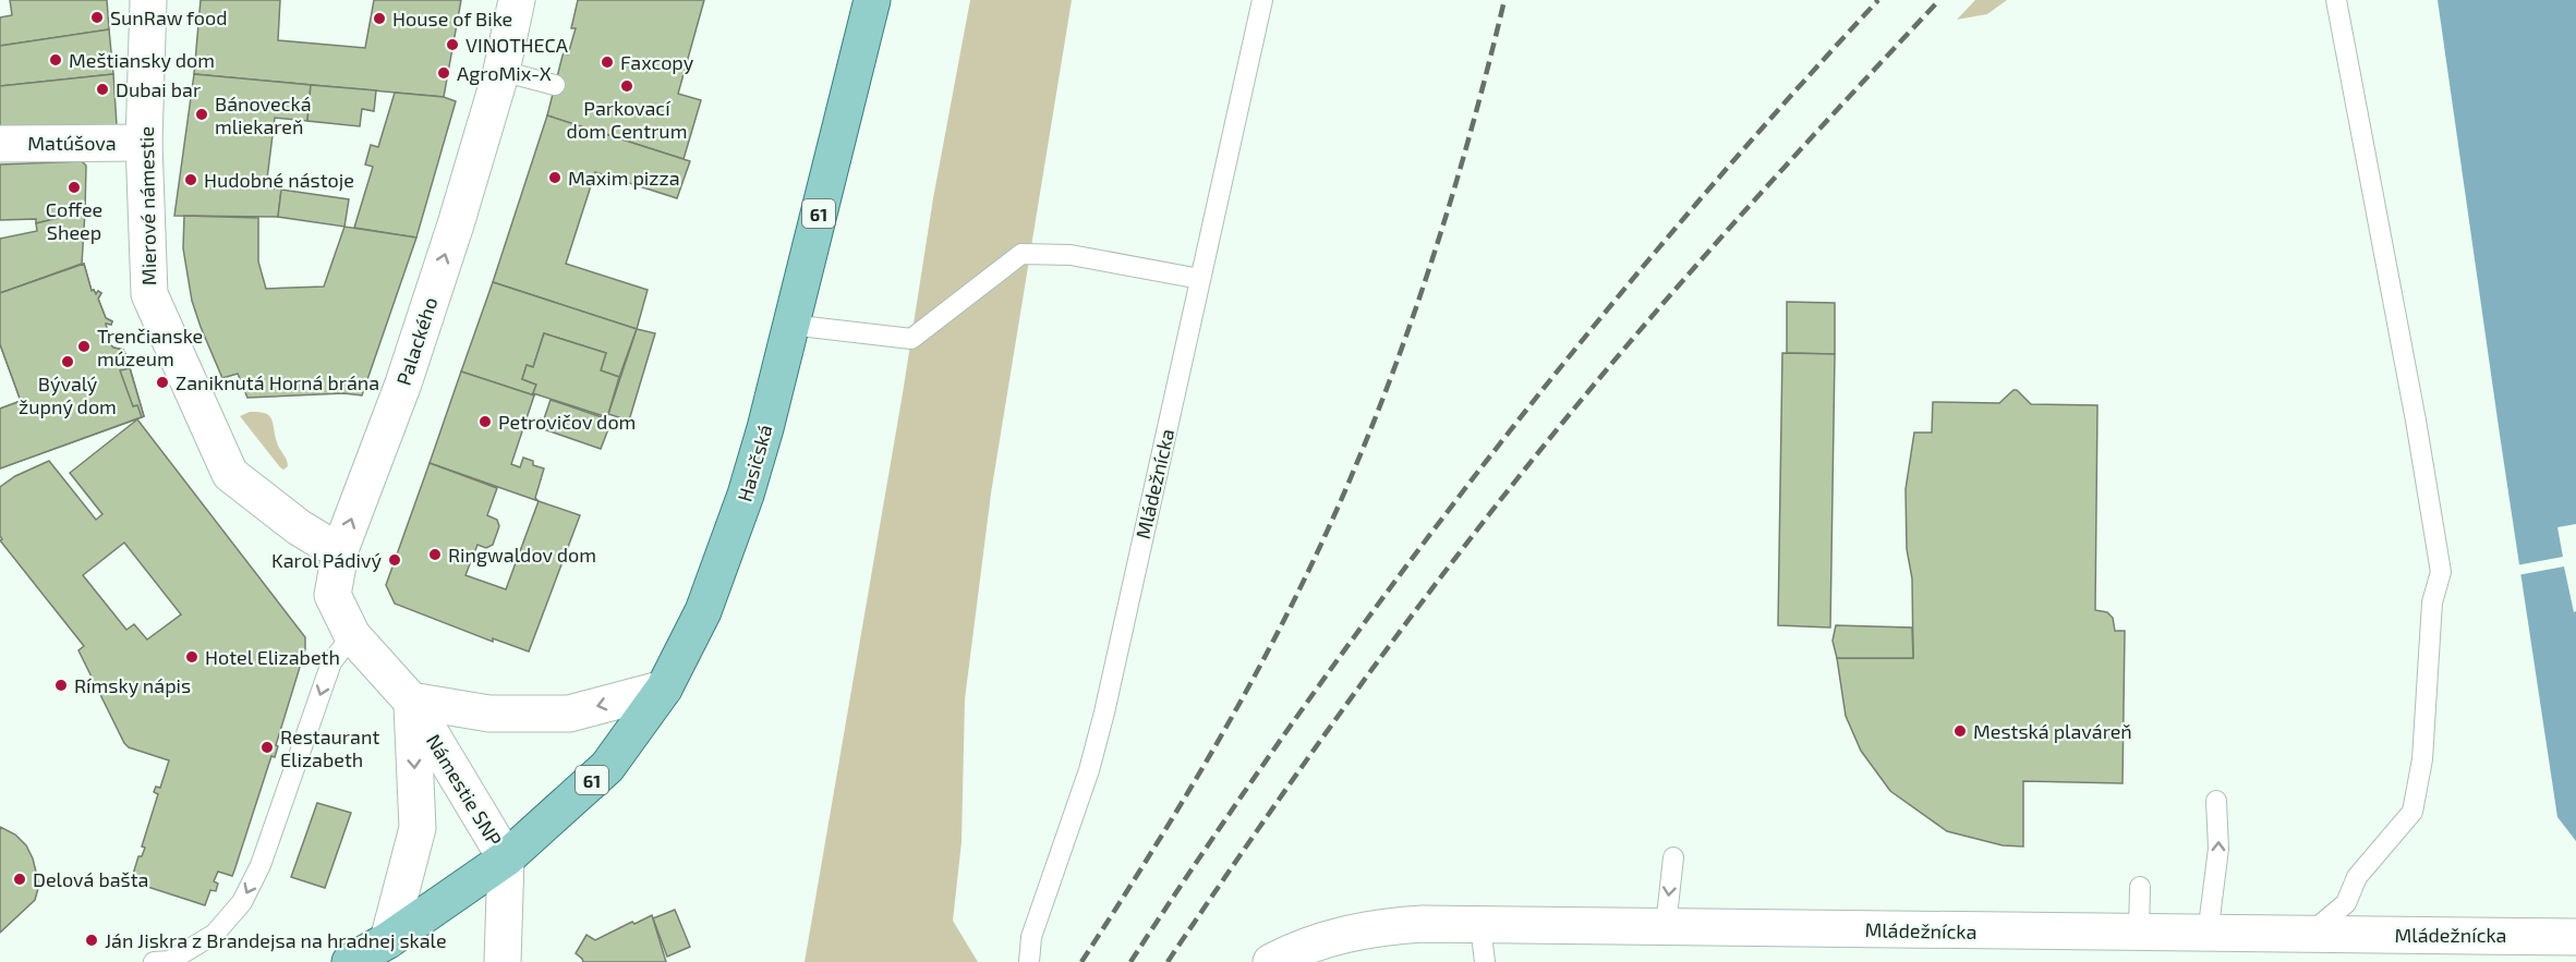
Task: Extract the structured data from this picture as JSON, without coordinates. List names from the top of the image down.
{
  "streets": {
    "main road": ["61", "Hasičská", "Námestie SNP"],
    "street": [
      "Matúšova",
      "Mierové námestie",
      "Palackého",
      "Mládežnícka"
    ]
  },
  "crossings": [
    ["Matúšova", "Mierové námestie"],
    ["Palackého", "Námestie SNP"],
    ["Hasičská", "Námestie SNP"]
  ],
  "one_way": ["Palackého"],
  "places": [
    "SunRaw food",
    "House of Bike",
    "VINOTHECA",
    "Meštiansky dom",
    "Faxcopy",
    "AgroMix-X",
    "Parkovací dom Centrum",
    "Dubai bar",
    "Bánovecká mliekareň",
    "Maxim pizza",
    "Hudobné nástoje",
    "Coffee Sheep",
    "Trenčianske múzeum",
    "Bývalý župný dom",
    "Zaniknutá Horná brána",
    "Petrovičov dom",
    "Ringwaldov dom",
    "Karol Pádivý",
    "Hotel Elizabeth",
    "Rímsky nápis",
    "Mestská plaváreň",
    "Restaurant Elizabeth",
    "Delová bašta",
    "Ján Jiskra z Brandejsa na hradnej skale"
  ]
}
